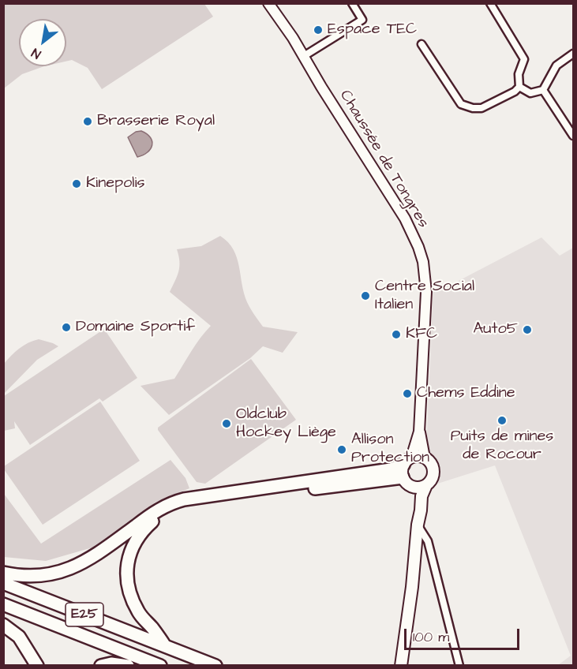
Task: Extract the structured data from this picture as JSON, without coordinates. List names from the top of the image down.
{
  "streets": {
    "highway": ["E25"],
    "main road": ["Chaussée de Tongres"]
  },
  "places": [
    "Espace TEC",
    "Brasserie Royal",
    "Kinepolis",
    "Centre Social Italien",
    "Domaine Sportif",
    "Auto5",
    "KFC",
    "Chems Eddine",
    "Puits de mines de Rocour",
    "Oldclub Hockey Liège",
    "Allison Protection"
  ],
  "scale_bar": "100 m",
  "north": "bottom left"
}
